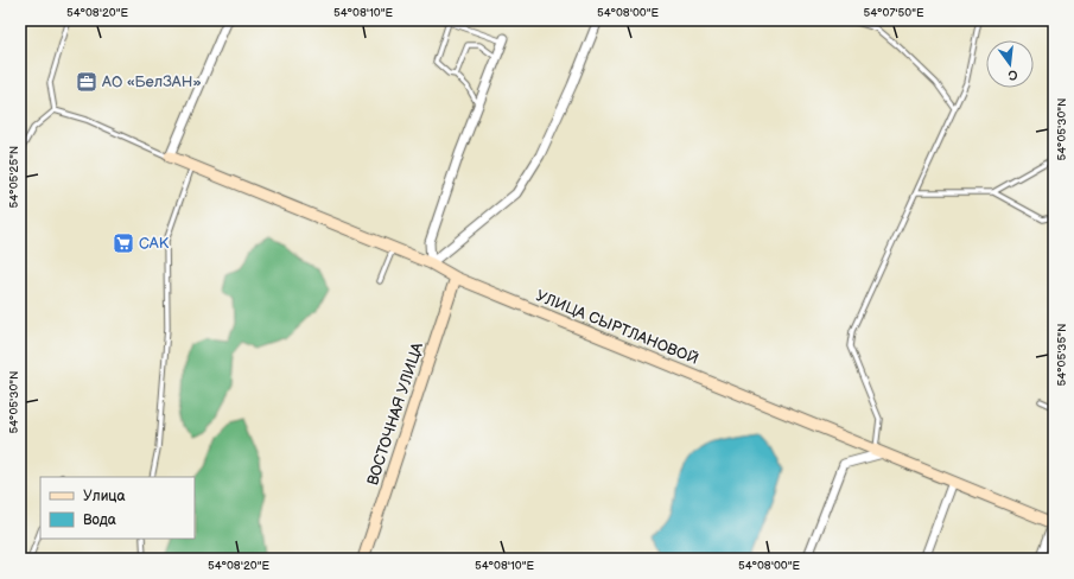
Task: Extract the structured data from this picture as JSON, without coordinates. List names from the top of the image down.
{
  "streets": {
    "street": ["УЛИЦА СЫРТЛАНОВОЙ", "ВОСТОЧНАЯ УЛИЦА"]
  },
  "crossings": [
    ["УЛИЦА СЫРТЛАНОВОЙ", "ВОСТОЧНАЯ УЛИЦА"]
  ],
  "places": {
    "office": ["АО «БелЗАН»"],
    "supermarket": ["САК"]
  },
  "legend": ["Улица", "Вода"],
  "north": "bottom",
  "coordinates": [
    "54°08'20\"E",
    "54°08'10\"E",
    "54°08'00\"E",
    "54°07'50\"E",
    "54°05'30\"N",
    "54°05'25\"N",
    "54°05'35\"N"
  ]
}
